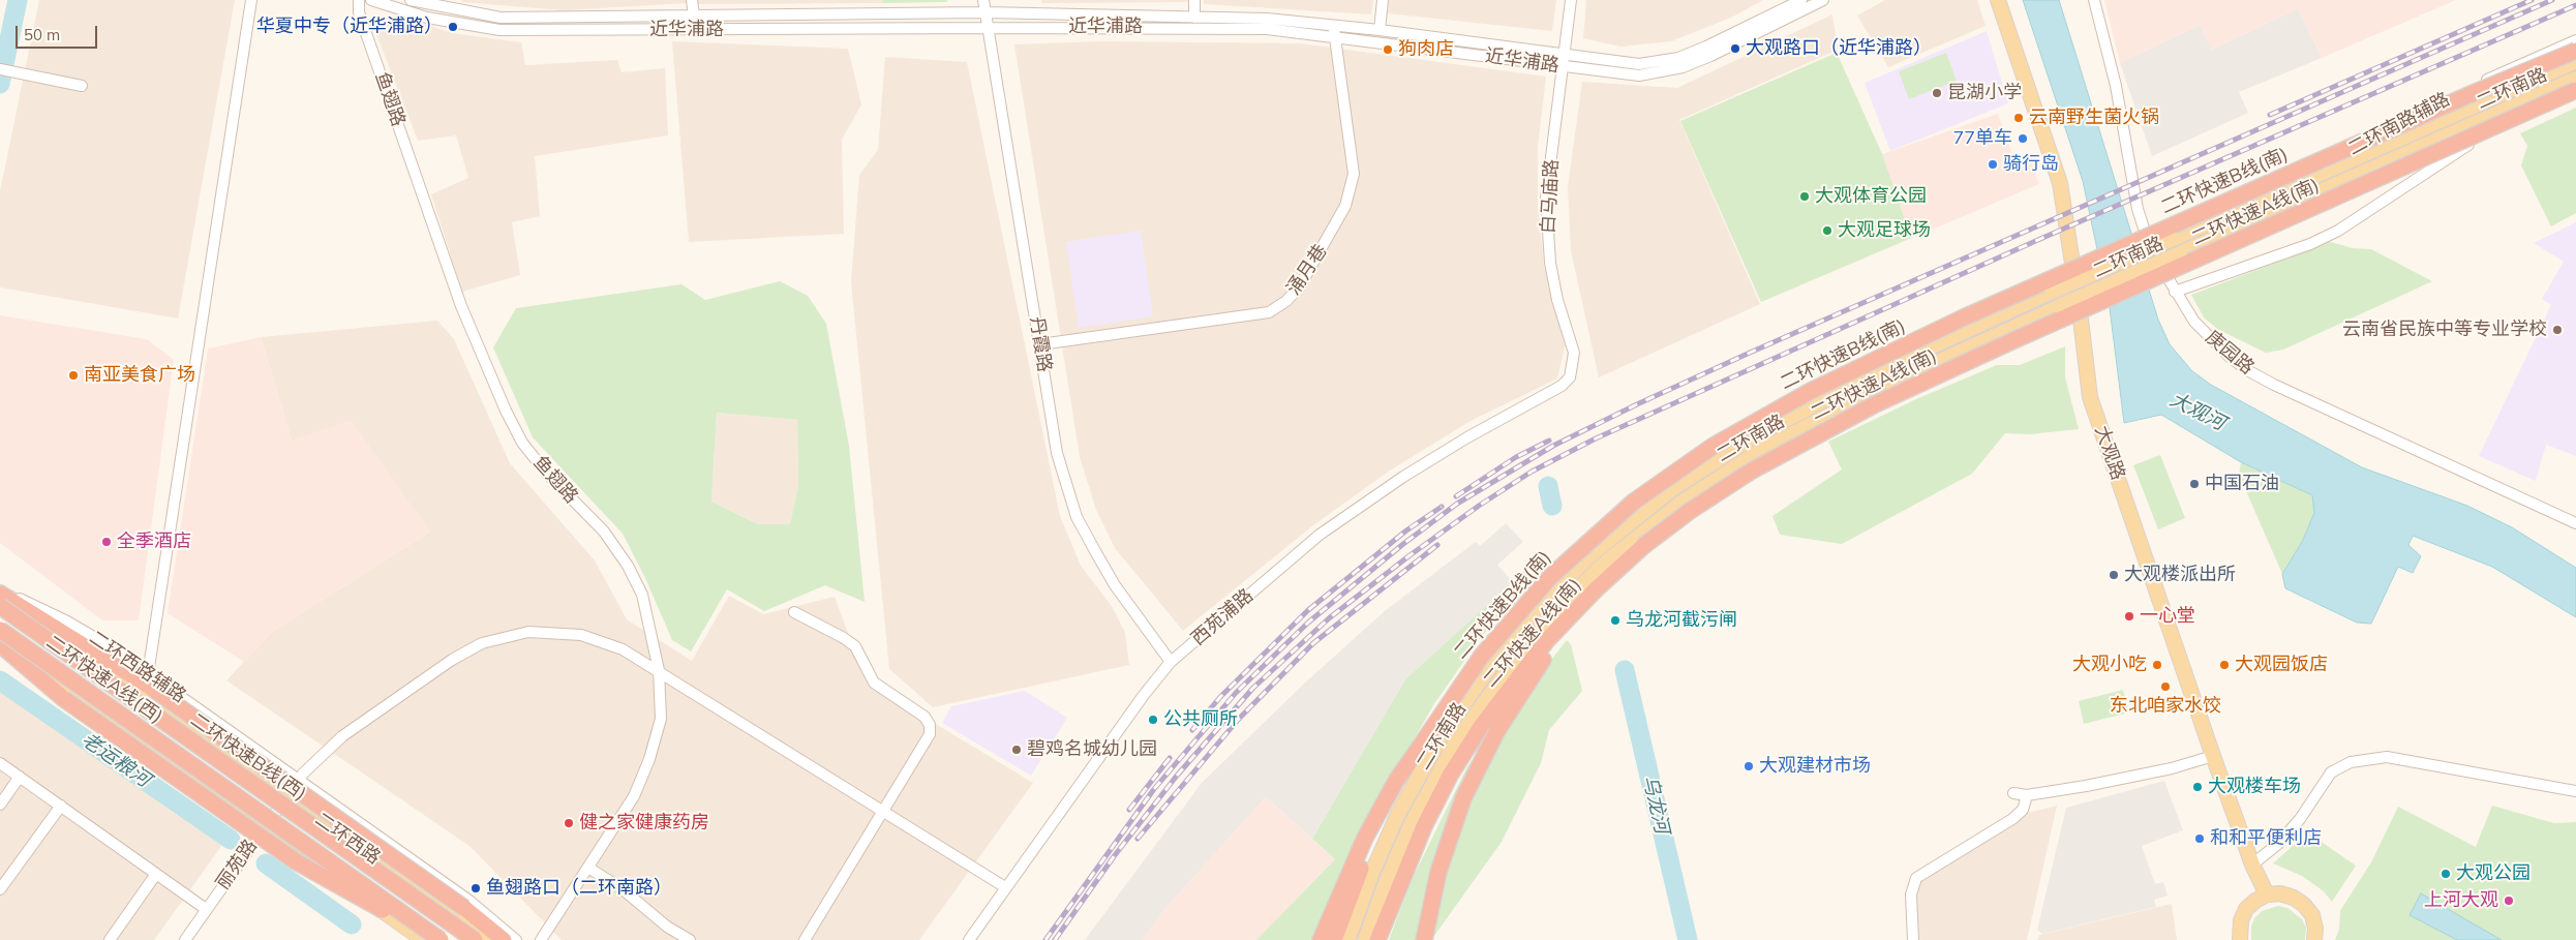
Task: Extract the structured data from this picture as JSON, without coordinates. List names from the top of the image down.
{
  "streets": {
    "highway": [
      "二环快速B线(南)",
      "二环快速A线(南)",
      "二环快速A线(西)",
      "二环快速B线(西)"
    ],
    "main road": ["二环南路", "大观路", "二环西路"],
    "street": [
      "近华浦路",
      "鱼翅路",
      "二环南路辅路",
      "白马庙路",
      "涌月巷",
      "丹霞路",
      "庚园路",
      "西苑浦路",
      "二环西路辅路",
      "丽苑路"
    ]
  },
  "crossings": [
    ["近华浦路", "白马庙路"],
    ["近华浦路", "涌月巷"],
    ["近华浦路", "丹霞路"],
    ["二环南路", "二环南路辅路"],
    ["鱼翅路", "丽苑路"],
    ["白马庙路", "西苑浦路"],
    ["涌月巷", "丹霞路"],
    ["丹霞路", "西苑浦路"],
    ["西苑浦路", "丽苑路"],
    ["二环西路辅路", "二环西路"],
    ["二环西路辅路", "丽苑路"],
    ["二环西路", "丽苑路"]
  ],
  "water": ["大观河", "老运粮河", "乌龙河"],
  "places": [
    "华夏中专（近华浦路）",
    "大观路口（近华浦路）",
    "狗肉店",
    "昆湖小学",
    "云南野生菌火锅",
    "77单车",
    "骑行岛",
    "大观体育公园",
    "大观足球场",
    "云南省民族中等专业学校",
    "南亚美食广场",
    "中国石油",
    "全季酒店",
    "大观楼派出所",
    "一心堂",
    "乌龙河截污闸",
    "大观小吃",
    "大观园饭店",
    "东北咱家水饺",
    "公共厕所",
    "碧鸡名城幼儿园",
    "大观建材市场",
    "大观楼车场",
    "健之家健康药房",
    "和和平便利店",
    "大观公园",
    "鱼翅路口（二环南路）",
    "上河大观"
  ],
  "scale_bar": "50 m"
}
